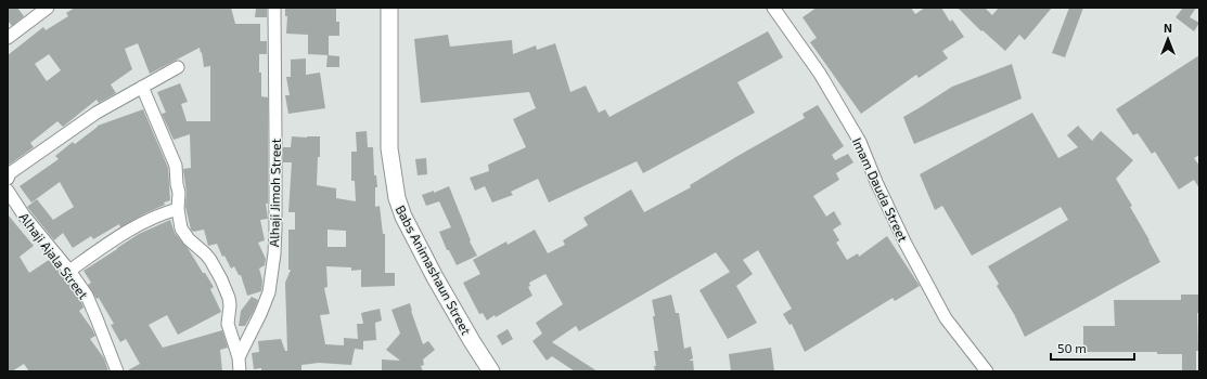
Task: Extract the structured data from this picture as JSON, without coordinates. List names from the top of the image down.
{
  "streets": {
    "main road": ["Babs Animashaun Street"],
    "street": ["Imam Dauda Street", "Alhaji Jimoh Street", "Alhaji Ajala Street"]
  },
  "scale_bar": "50 m",
  "north": "top"
}
